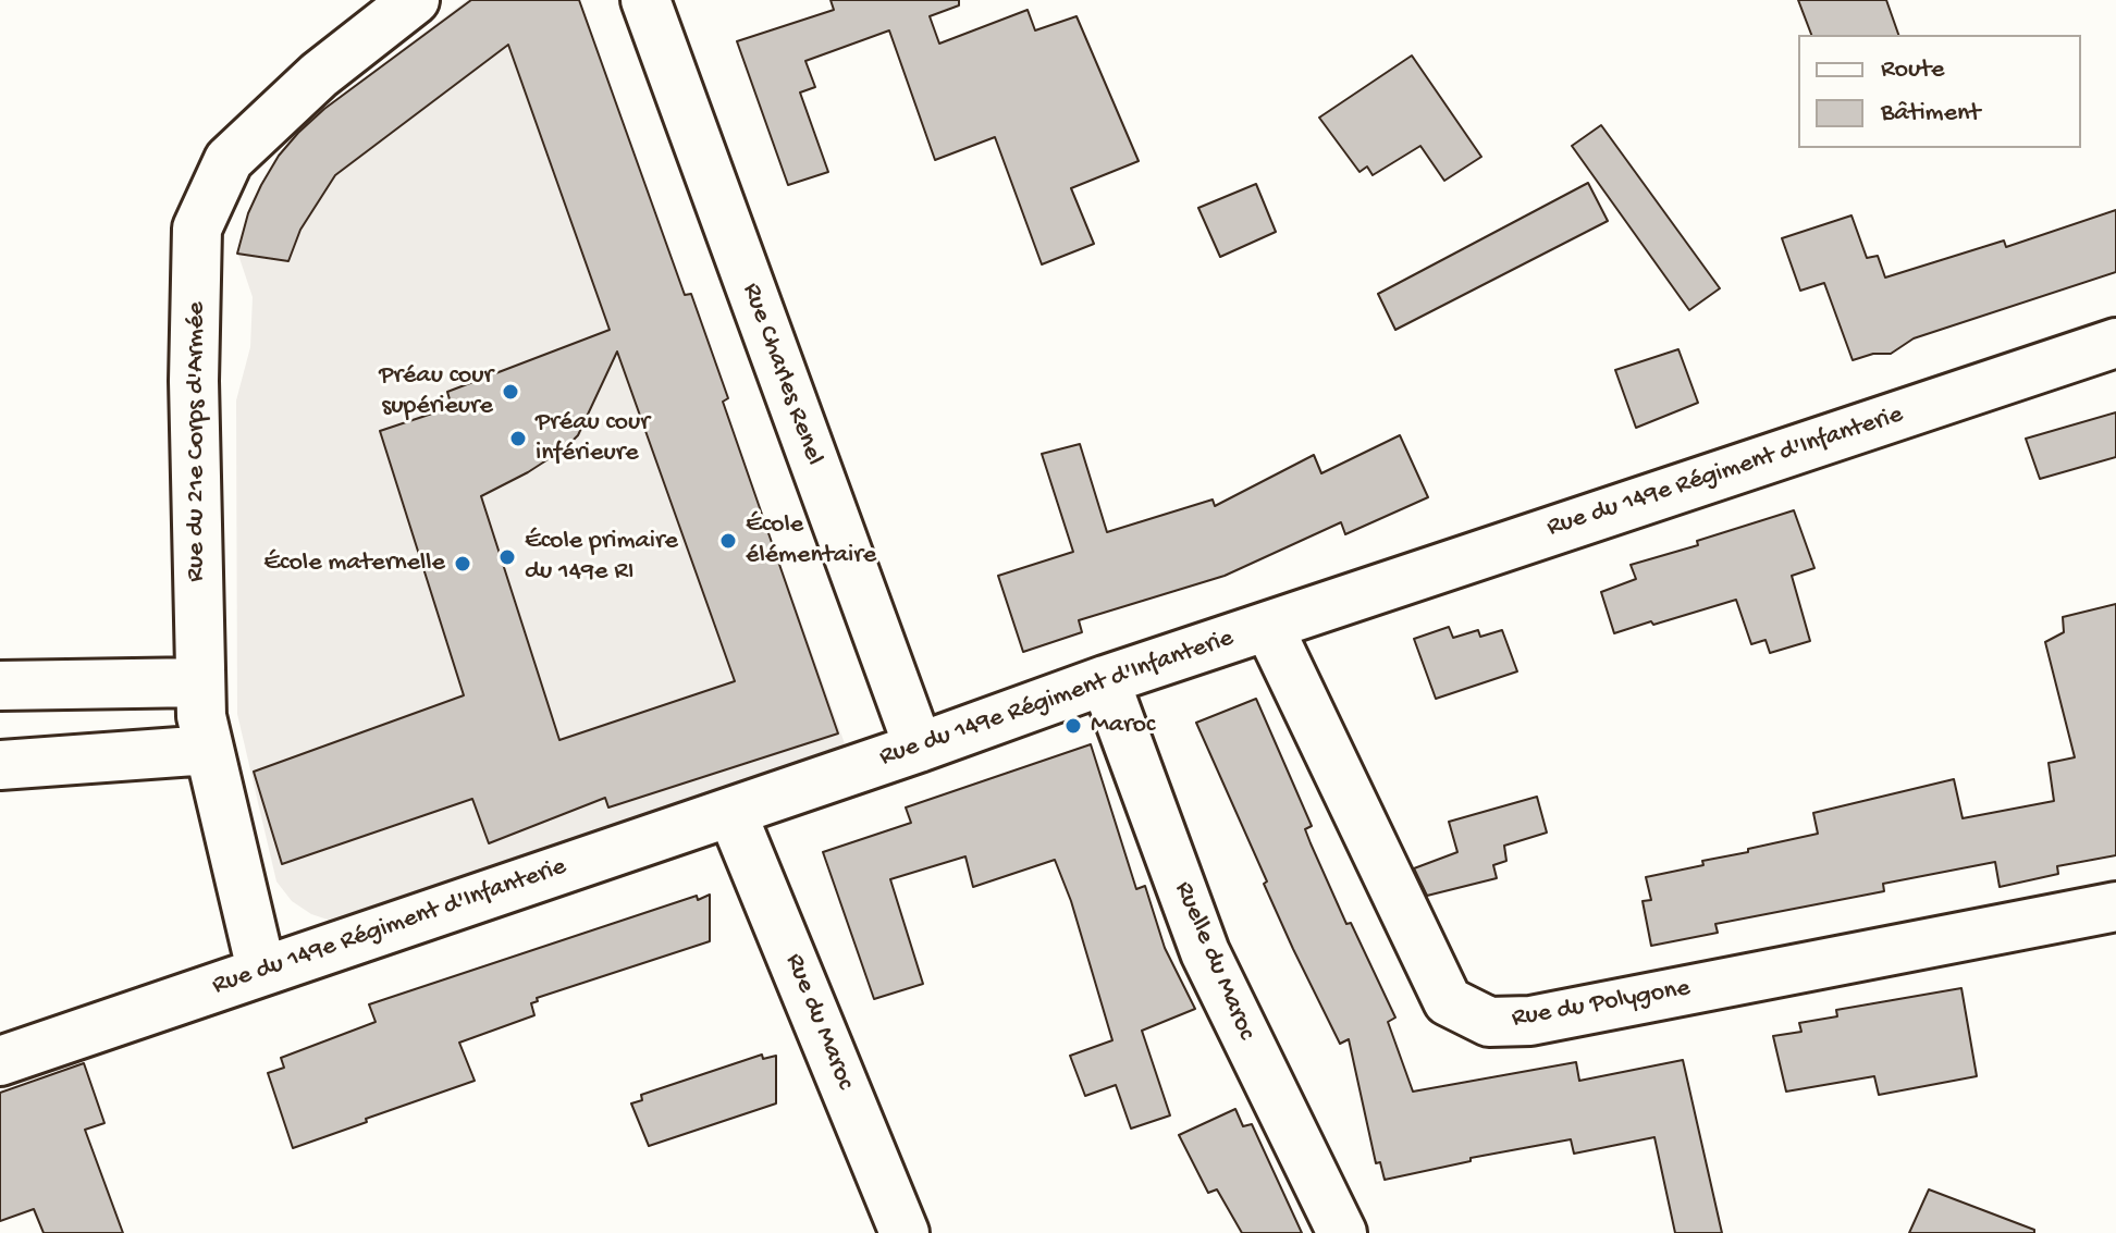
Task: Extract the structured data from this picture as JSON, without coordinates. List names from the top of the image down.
{
  "streets": {
    "street": [
      "Rue Charles Renel",
      "Rue du 21e Corps d'Armée",
      "Rue du 149e Régiment d'Infanterie",
      "Ruelle du Maroc",
      "Rue du Polygone",
      "Rue du Maroc"
    ]
  },
  "crossings": [
    ["Rue Charles Renel", "Rue du 149e Régiment d'Infanterie"],
    ["Rue du 21e Corps d'Armée", "Rue du 149e Régiment d'Infanterie"],
    ["Rue du 149e Régiment d'Infanterie", "Ruelle du Maroc"],
    ["Rue du 149e Régiment d'Infanterie", "Rue du Polygone"],
    ["Rue du 149e Régiment d'Infanterie", "Rue du Maroc"]
  ],
  "places": [
    "Préau cour supérieure",
    "Préau cour inférieure",
    "École élémentaire",
    "École primaire du 149e RI",
    "École maternelle",
    "Maroc"
  ],
  "legend": ["Route", "Bâtiment"]
}
